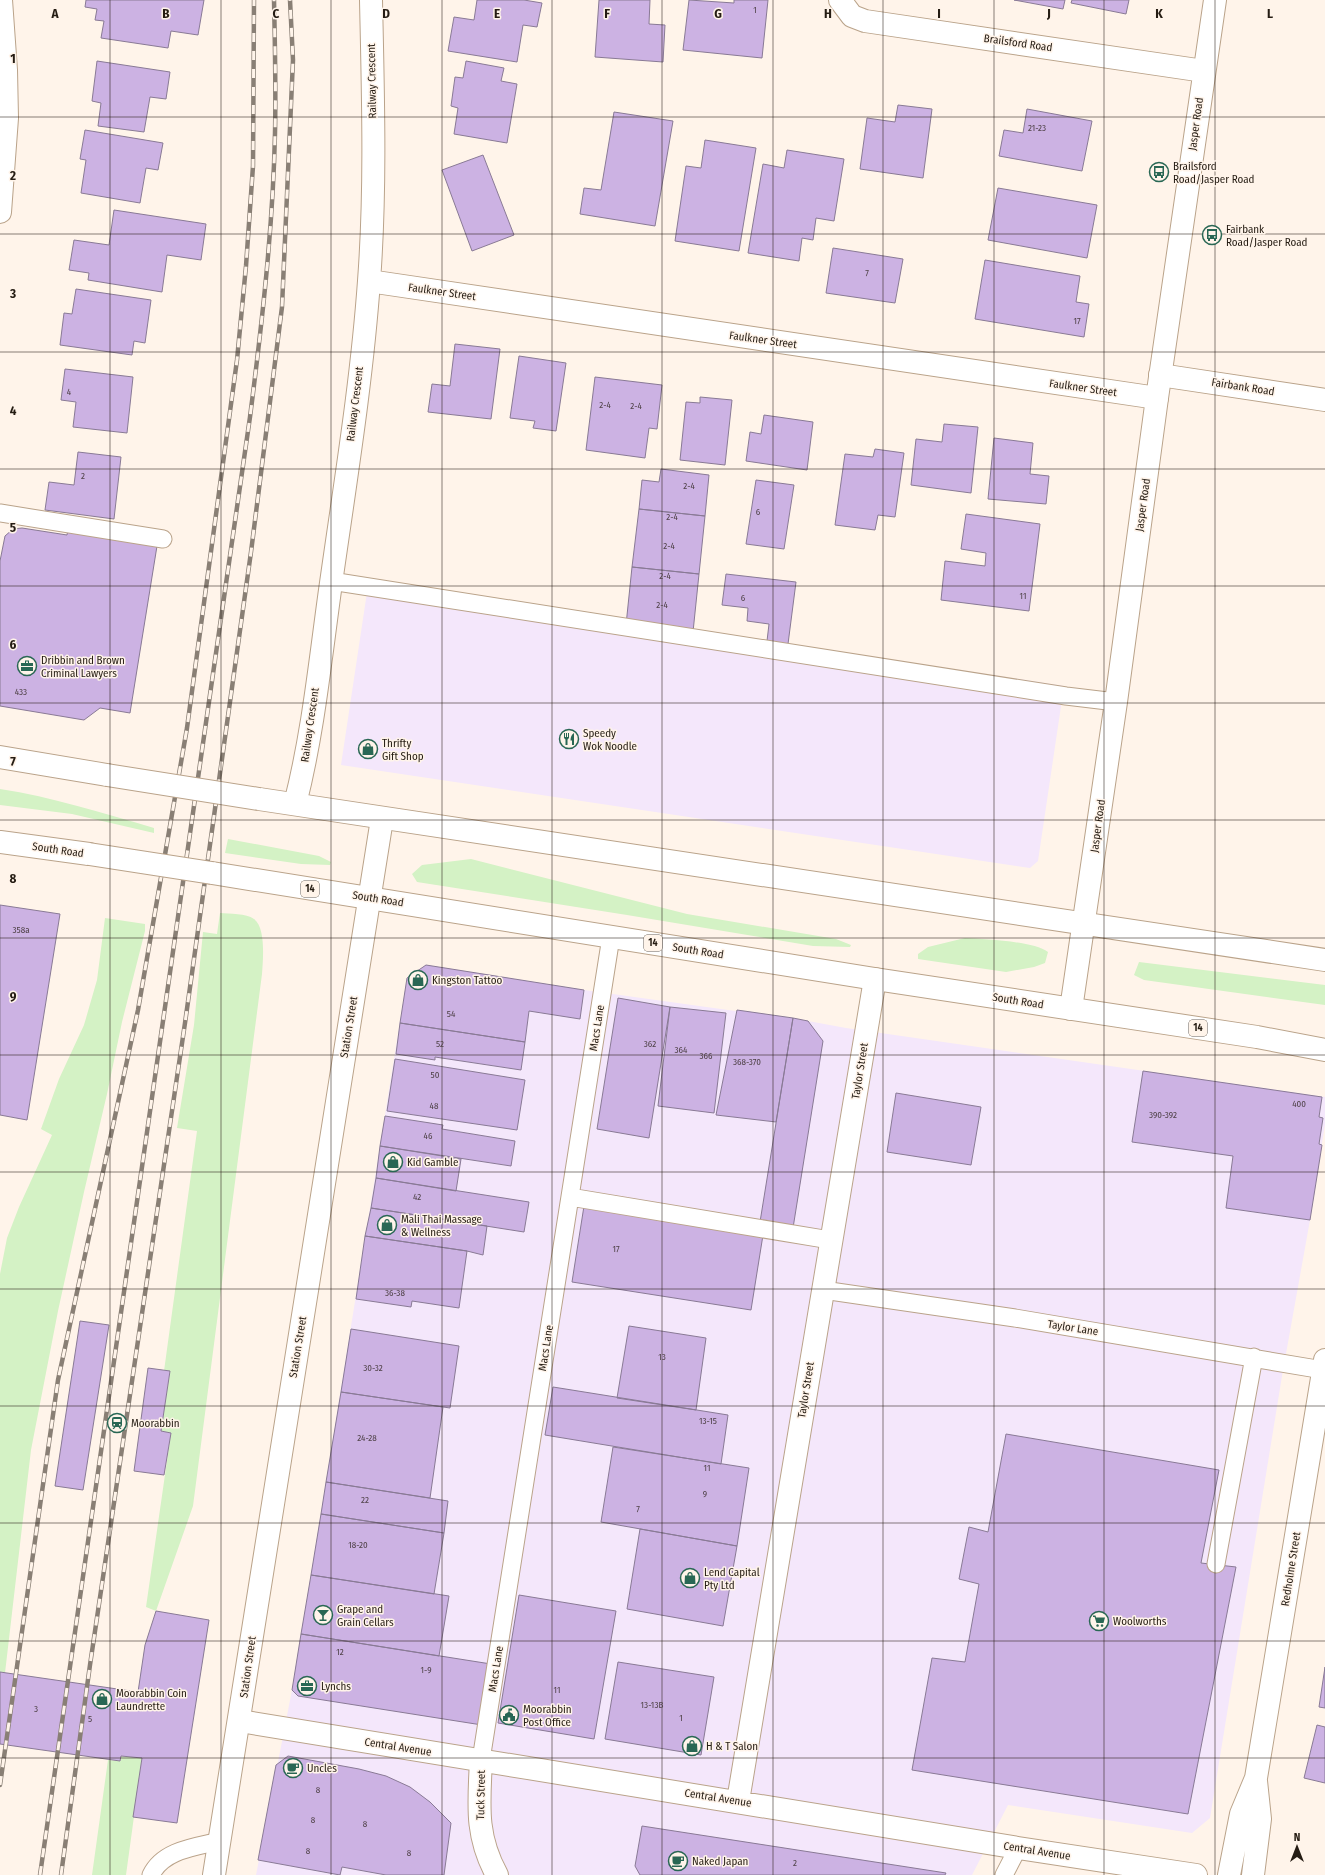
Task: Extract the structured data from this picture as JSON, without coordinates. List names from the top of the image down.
{
  "streets": {
    "main road": [
      "Brailsford Road",
      "Railway Crescent",
      "Jasper Road",
      "Faulkner Street",
      "Fairbank Road",
      "South Road",
      "14",
      "Station Street",
      "Taylor Street",
      "Redholme Street",
      "Central Avenue",
      "Tuck Street"
    ],
    "lane": ["Macs Lane", "Taylor Lane"]
  },
  "crossings": [
    ["Brailsford Road", "Jasper Road"],
    ["Railway Crescent", "Faulkner Street"],
    ["Jasper Road", "Faulkner Street"],
    ["Jasper Road", "Fairbank Road"],
    ["Jasper Road", "South Road"],
    ["South Road", "Station Street"],
    ["South Road", "Macs Lane"],
    ["South Road", "Taylor Street"],
    ["Station Street", "Central Avenue"],
    ["Macs Lane", "Central Avenue"],
    ["Macs Lane", "Tuck Street"],
    ["Taylor Street", "Taylor Lane"],
    ["Taylor Street", "Central Avenue"],
    ["Taylor Lane", "Redholme Street"],
    ["Central Avenue", "Tuck Street"]
  ],
  "places": {
    "bus stop": ["Brailsford Road/Jasper Road", "Fairbank Road/Jasper Road"],
    "office": ["Dribbin and Brown Criminal Lawyers", "Lynchs"],
    "restaurant": ["Speedy Wok Noodle"],
    "shop": [
      "Thrifty Gift Shop",
      "Kingston Tattoo",
      "Kid Gamble",
      "Mali Thai Massage & Wellness",
      "Lend Capital Pty Ltd",
      "Moorabbin Coin Laundrette",
      "H & T Salon"
    ],
    "station": ["Moorabbin"],
    "bar": ["Grape and Grain Cellars"],
    "supermarket": ["Woolworths"],
    "public building": ["Moorabbin Post Office"],
    "cafe": ["Uncles", "Naked Japan"]
  },
  "house_numbers": [
    "1",
    "21-23",
    "7",
    "17",
    "4",
    "2-4",
    "2-4",
    "2",
    "2-4",
    "6",
    "2-4",
    "2-4",
    "2-4",
    "11",
    "6",
    "2-4",
    "433",
    "358a",
    "54",
    "52",
    "362",
    "364",
    "366",
    "368-370",
    "50",
    "400",
    "48",
    "390-392",
    "46",
    "42",
    "17",
    "36-38",
    "13",
    "30-32",
    "13-15",
    "24-28",
    "11",
    "9",
    "22",
    "7",
    "18-20",
    "12",
    "1-9",
    "11",
    "13-13B",
    "3",
    "1",
    "5",
    "8",
    "8",
    "8",
    "8",
    "8",
    "2"
  ],
  "north": "top",
  "grid": {
    "columns": [
      "A",
      "B",
      "C",
      "D",
      "E",
      "F",
      "G",
      "H",
      "I",
      "J",
      "K",
      "L"
    ],
    "rows": [
      "1",
      "2",
      "3",
      "4",
      "5",
      "6",
      "7",
      "8",
      "9"
    ]
  }
}
